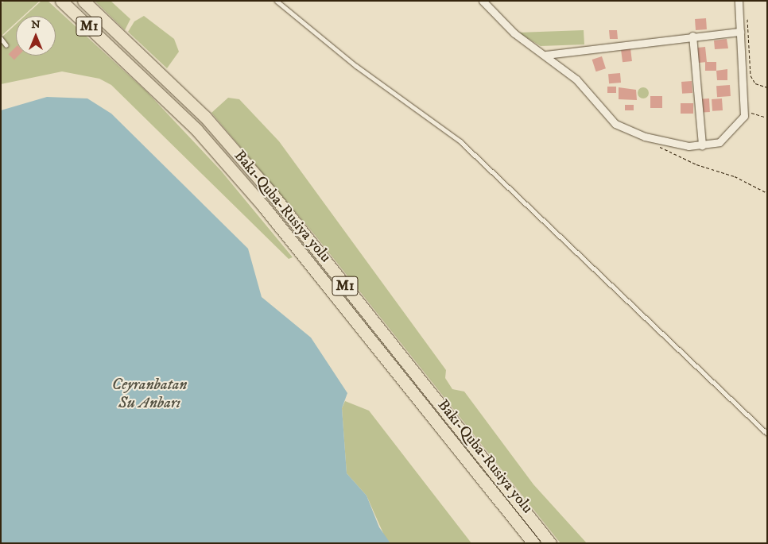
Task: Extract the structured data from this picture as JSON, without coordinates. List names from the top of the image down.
{
  "streets": {
    "highway": ["M1", "Bakı-Quba-Rusiya yolu"]
  },
  "water": ["Ceyranbatan Su Anbarı"],
  "north": "top"
}
